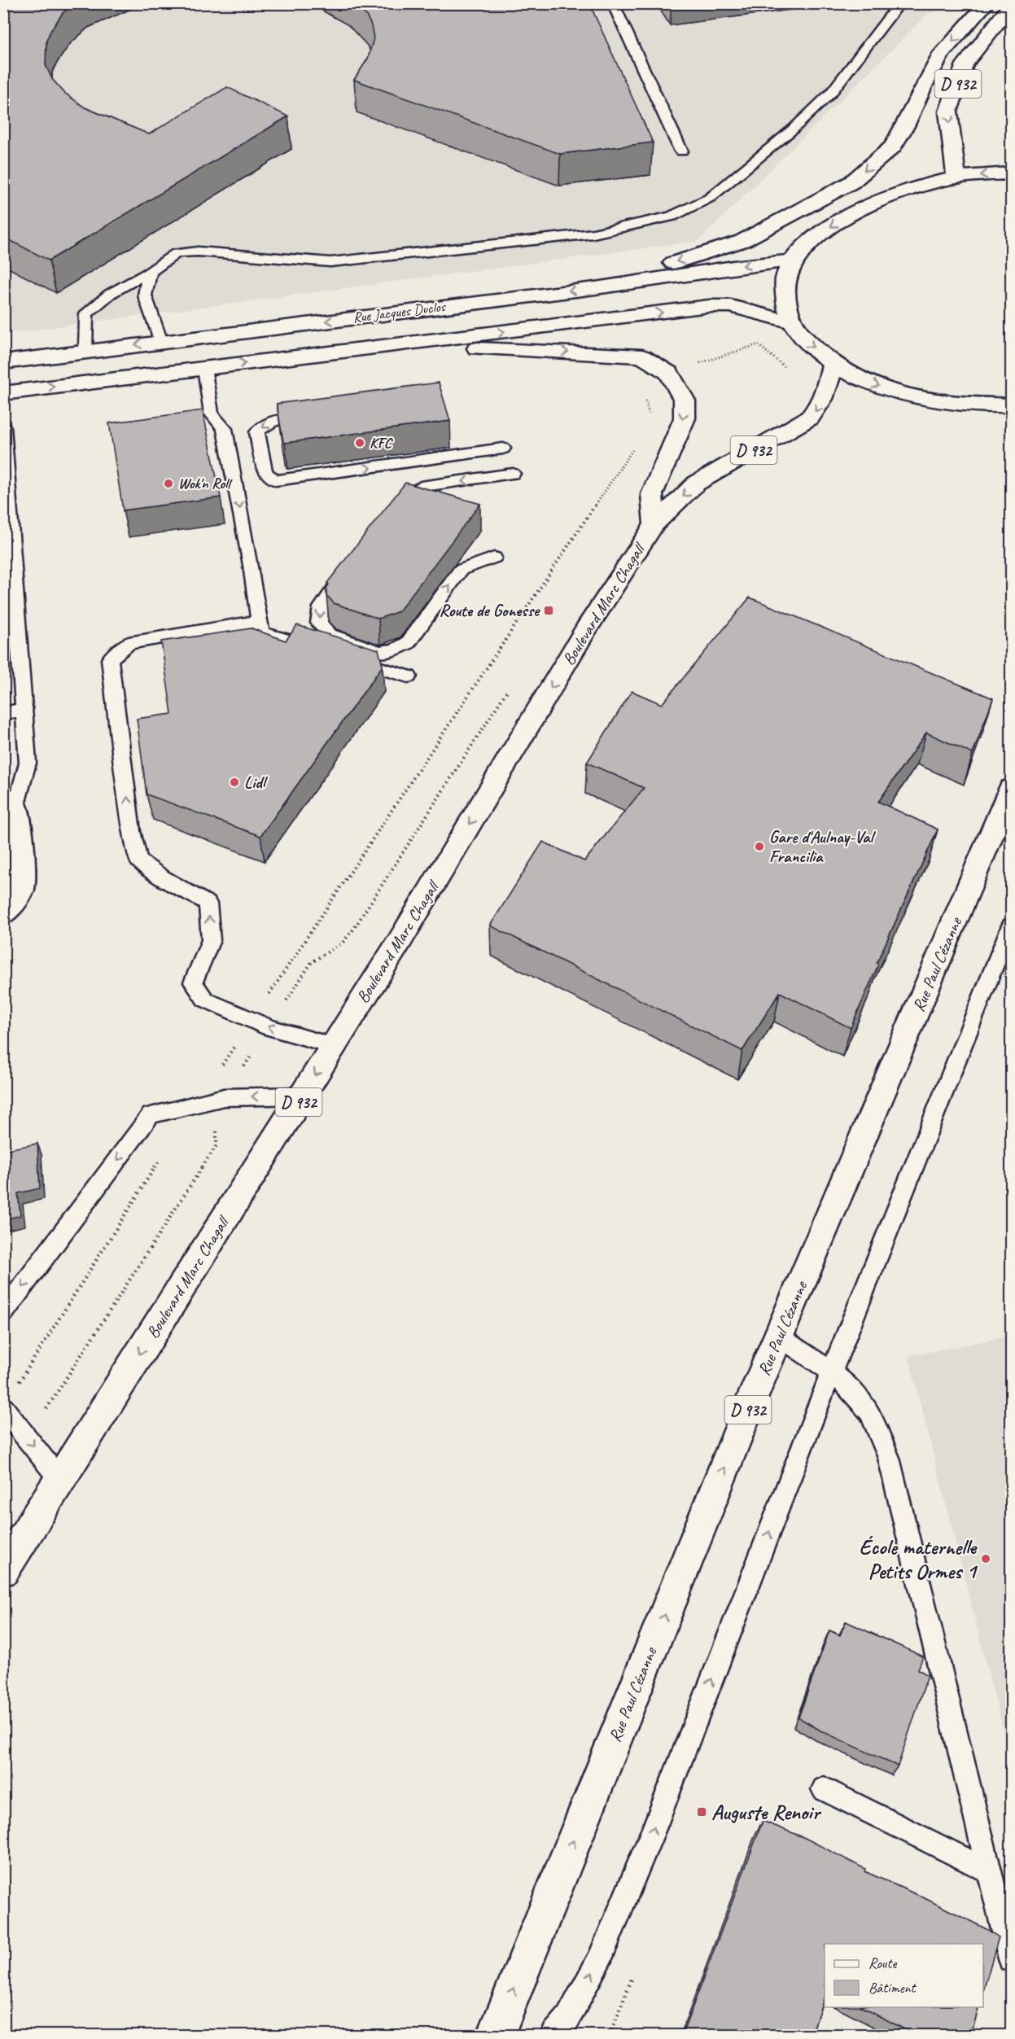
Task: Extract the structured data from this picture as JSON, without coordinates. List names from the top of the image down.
{
  "streets": {
    "main road": [
      "D 932",
      "Rue Jacques Duclos",
      "Boulevard Marc Chagall",
      "Rue Paul Cézanne"
    ]
  },
  "one_way": ["Boulevard Marc Chagall", "Rue Paul Cézanne"],
  "places": {
    "other": [
      "KFC",
      "Wok'n Roll",
      "Lidl",
      "Gare d'Aulnay-Val Francilia",
      "École maternelle Petits Ormes 1"
    ],
    "transit": ["Route de Gonesse", "Auguste Renoir"]
  },
  "legend": ["Route", "Bâtiment"]
}
